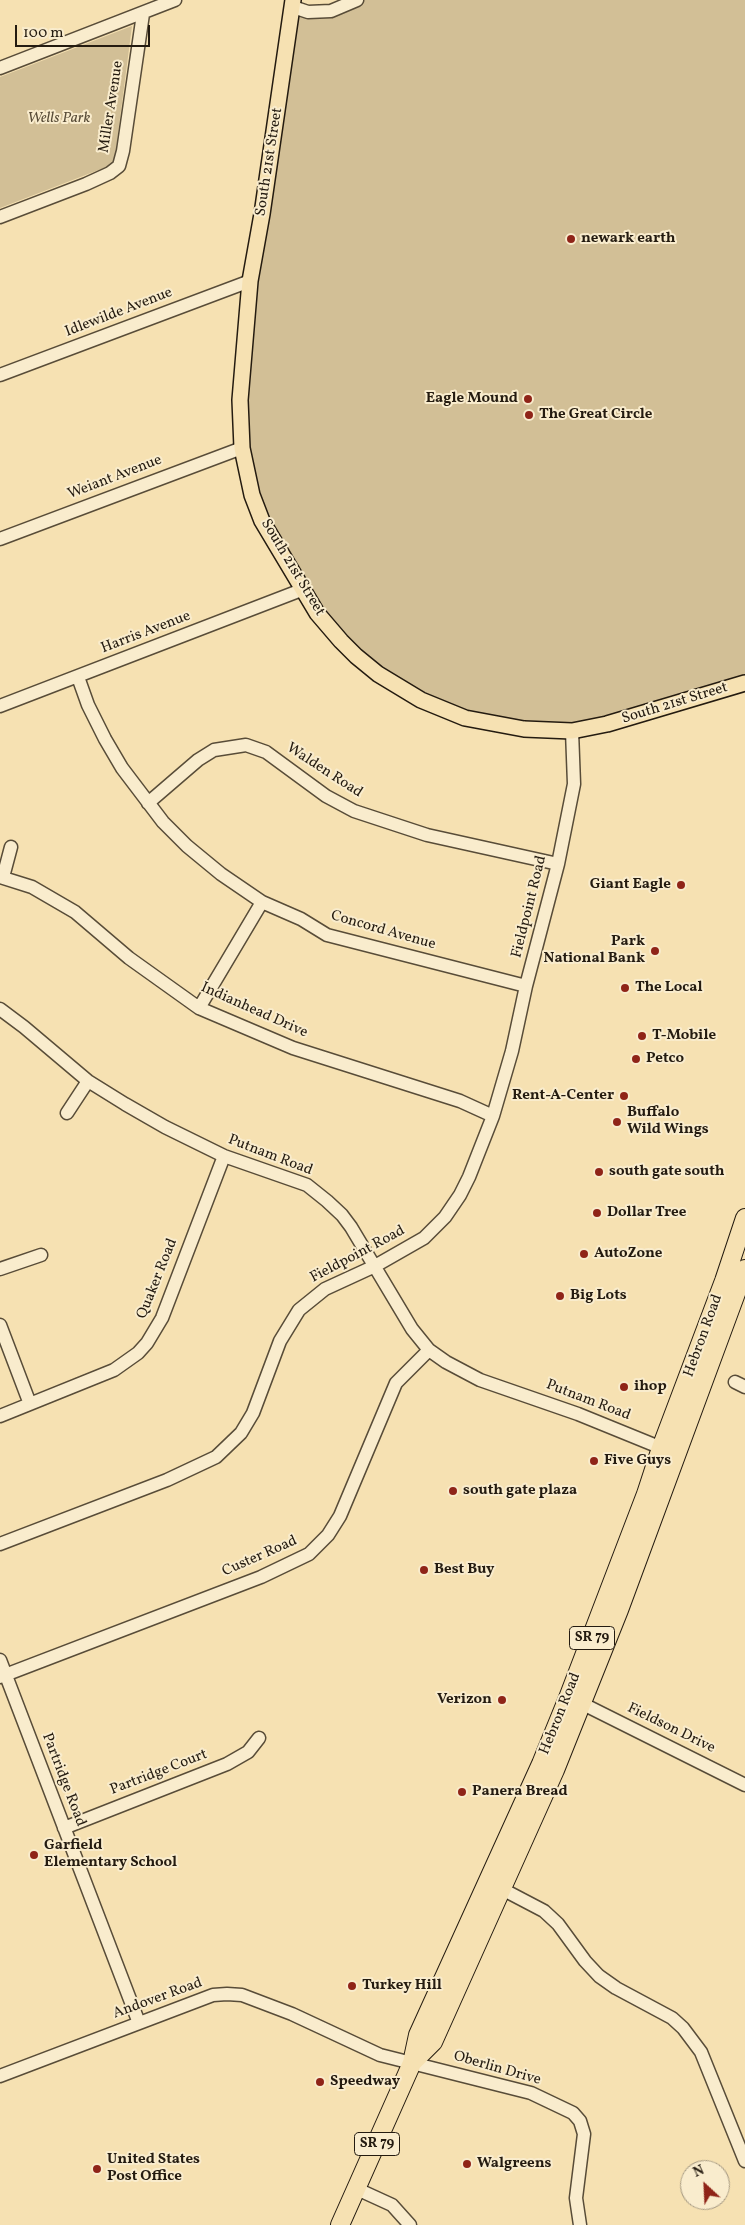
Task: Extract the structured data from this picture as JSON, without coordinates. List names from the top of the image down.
{
  "streets": {
    "highway": ["Hebron Road", "SR 79"],
    "main road": ["South 21st Street"],
    "street": [
      "Miller Avenue",
      "Idlewilde Avenue",
      "Weiant Avenue",
      "Harris Avenue",
      "Walden Road",
      "Fieldpoint Road",
      "Concord Avenue",
      "Indianhead Drive",
      "Putnam Road",
      "Quaker Road",
      "Custer Road",
      "Fieldson Drive",
      "Partridge Court",
      "Partridge Road",
      "Andover Road",
      "Oberlin Drive"
    ]
  },
  "crossings": [
    ["South 21st Street", "Idlewilde Avenue"],
    ["South 21st Street", "Weiant Avenue"],
    ["South 21st Street", "Harris Avenue"],
    ["South 21st Street", "Fieldpoint Road"],
    ["Harris Avenue", "Concord Avenue"],
    ["Walden Road", "Fieldpoint Road"],
    ["Walden Road", "Concord Avenue"],
    ["Fieldpoint Road", "Concord Avenue"],
    ["Fieldpoint Road", "Indianhead Drive"],
    ["Fieldpoint Road", "Putnam Road"],
    ["Putnam Road", "Quaker Road"],
    ["Putnam Road", "Hebron Road"],
    ["Putnam Road", "Custer Road"],
    ["Hebron Road", "Fieldson Drive"],
    ["Hebron Road", "Andover Road"],
    ["Hebron Road", "Oberlin Drive"],
    ["Custer Road", "Partridge Road"],
    ["Partridge Court", "Partridge Road"],
    ["Partridge Road", "Andover Road"],
    ["Andover Road", "Oberlin Drive"]
  ],
  "parks": ["Wells Park"],
  "places": [
    "newark earth",
    "Eagle Mound",
    "The Great Circle",
    "Giant Eagle",
    "Park National Bank",
    "The Local",
    "T-Mobile",
    "Petco",
    "Rent-A-Center",
    "Buffalo Wild Wings",
    "south gate south",
    "Dollar Tree",
    "AutoZone",
    "Big Lots",
    "ihop",
    "Five Guys",
    "south gate plaza",
    "Best Buy",
    "Verizon",
    "Panera Bread",
    "Garfield Elementary School",
    "Turkey Hill",
    "Speedway",
    "Walgreens",
    "United States Post Office"
  ],
  "scale_bar": "100 m",
  "north": "top left"
}
